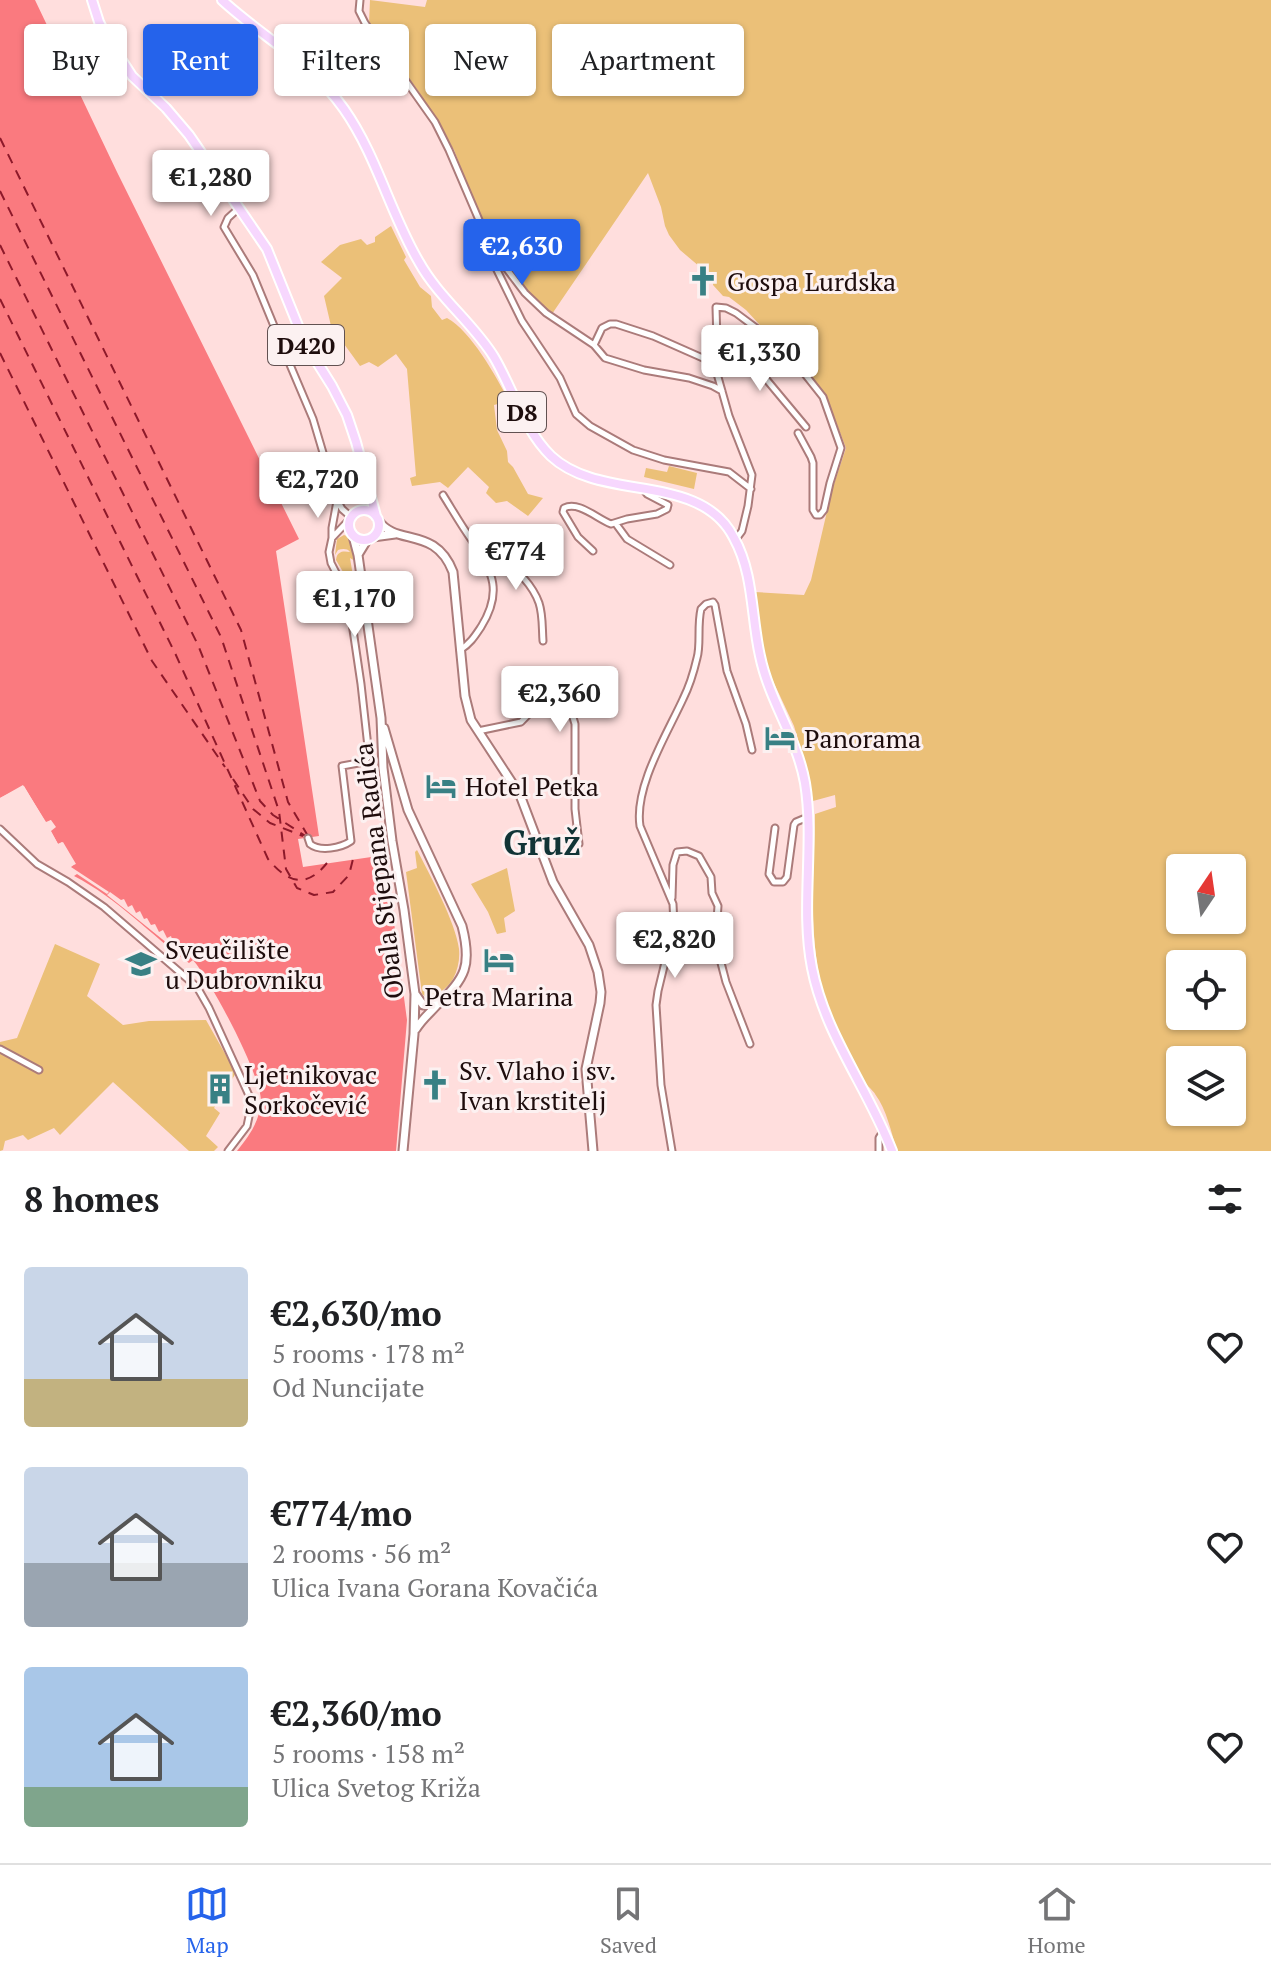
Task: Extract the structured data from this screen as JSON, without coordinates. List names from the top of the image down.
{
  "streets": {
    "main road": ["D420", "D8", "Obala Stjepana Radića"]
  },
  "districts": ["Gruž"],
  "places": {
    "church": ["Gospa Lurdska", "Sv. Vlaho i sv. Ivan krstitelj"],
    "hotel": ["Panorama", "Hotel Petka", "Petra Marina"],
    "school or university": ["Sveučilište u Dubrovniku"],
    "building": ["Ljetnikovac Sorkočević"]
  },
  "north": "top",
  "page": {
    "chip": [
      "Buy",
      "Rent",
      "Filters",
      "New",
      "Apartment"
    ],
    "price": [
      "€1,280",
      "€2,630",
      "€1,330",
      "€2,720",
      "€774",
      "€1,170",
      "€2,360",
      "€2,820"
    ],
    "heading": "8 homes",
    "list": [
      {
        "name": "€2,630/mo",
        "note": "5 rooms · 178 m² · Od Nuncijate"
      },
      {
        "name": "€774/mo",
        "note": "2 rooms · 56 m² · Ulica Ivana Gorana Kovačića"
      },
      {
        "name": "€2,360/mo",
        "note": "5 rooms · 158 m² · Ulica Svetog Križa"
      }
    ],
    "tabs": ["Map", "Saved", "Home"]
  }
}
